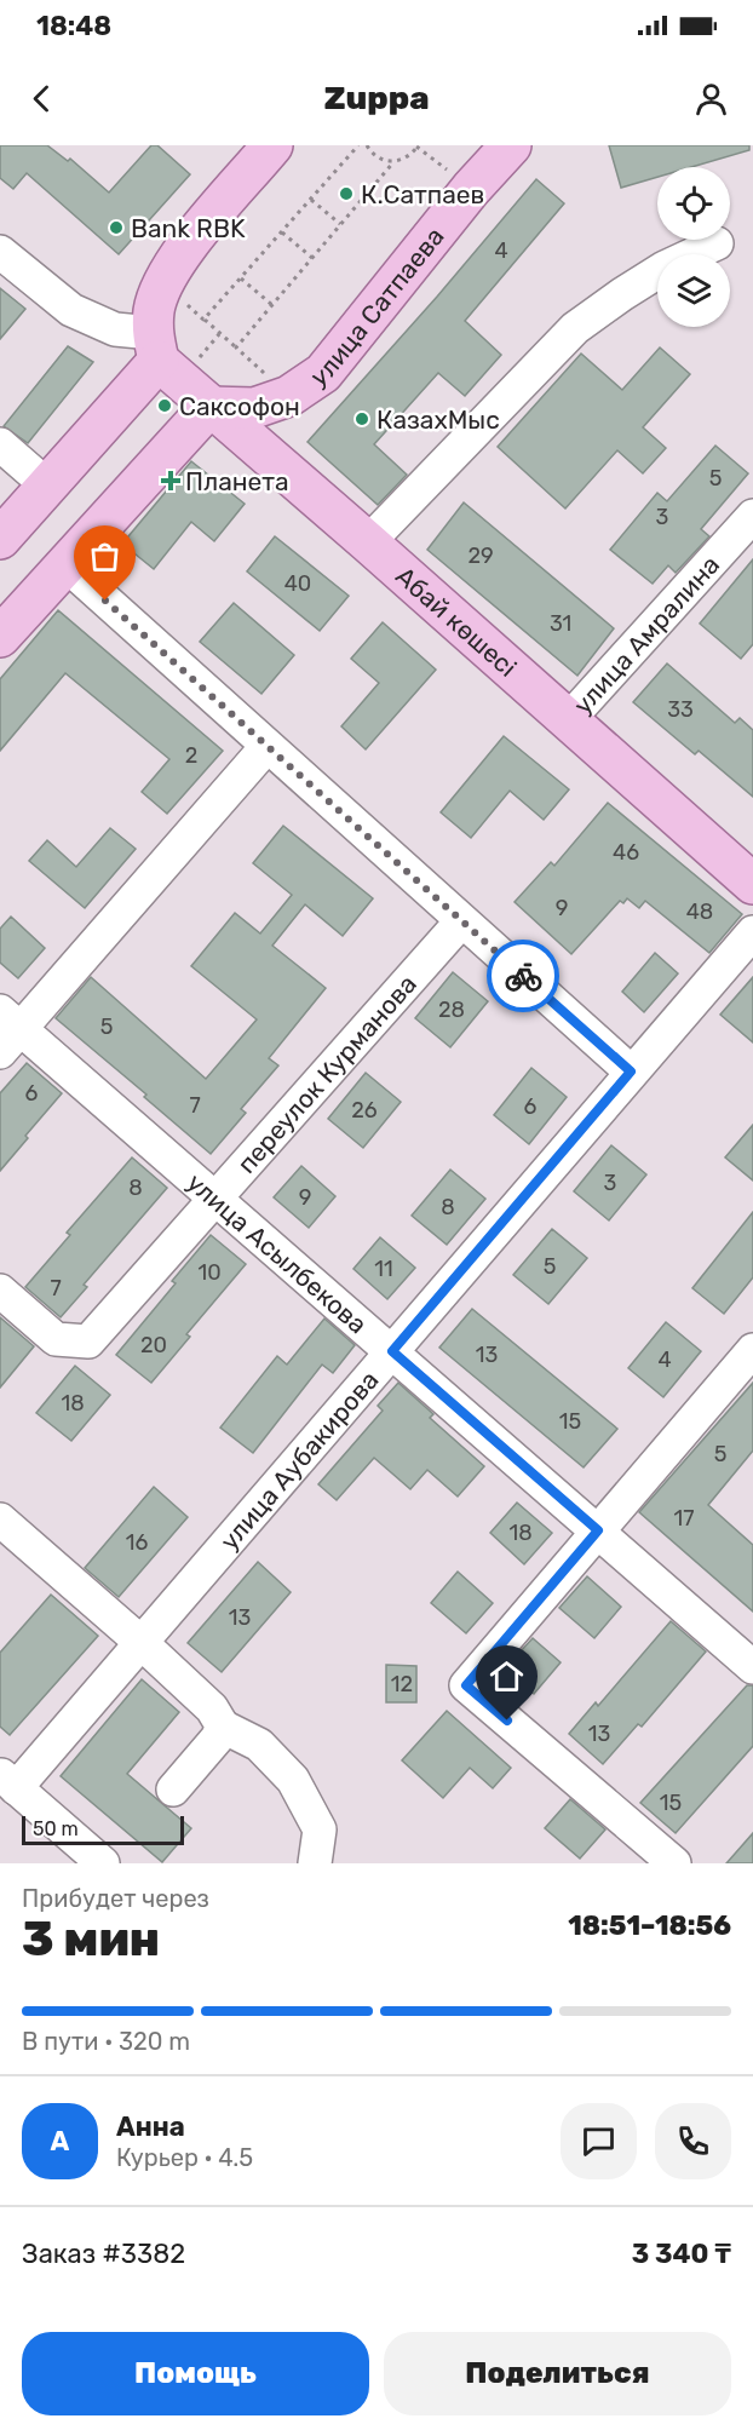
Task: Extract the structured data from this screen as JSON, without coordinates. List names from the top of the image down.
{
  "streets": {
    "main road": ["улица Сатпаева", "Абай көшесі"],
    "street": [
      "улица Амралина",
      "переулок Курманова",
      "улица Асылбекова",
      "улица Аубакирова"
    ]
  },
  "crossings": [
    ["улица Сатпаева", "Абай көшесі"],
    ["Абай көшесі", "улица Амралина"],
    ["переулок Курманова", "улица Асылбекова"],
    ["улица Асылбекова", "улица Аубакирова"]
  ],
  "places": {
    "other": [
      "К.Сатпаев",
      "Bank RBK",
      "Саксофон",
      "КазахМыс"
    ],
    "health": ["Планета"]
  },
  "house_numbers": [
    "4",
    "5",
    "3",
    "29",
    "40",
    "31",
    "33",
    "2",
    "46",
    "9",
    "48",
    "28",
    "5",
    "6",
    "7",
    "6",
    "26",
    "3",
    "8",
    "9",
    "8",
    "5",
    "11",
    "10",
    "7",
    "20",
    "13",
    "4",
    "18",
    "15",
    "5",
    "17",
    "18",
    "16",
    "13",
    "12",
    "13",
    "15"
  ],
  "scale_bar": "50 m",
  "page": {
    "status": "18:48",
    "header": "Zuppa",
    "scale": "50 m",
    "heading": ["3 мин", "Прибудет через", "18:51–18:56"],
    "panel": [
      "Анна",
      "Курьер · 4.5",
      "Заказ #3382",
      "3 340 ₸"
    ],
    "bar": "В пути · 320 m",
    "round": "А",
    "buttons": ["Помощь", "Поделиться"]
  }
}
